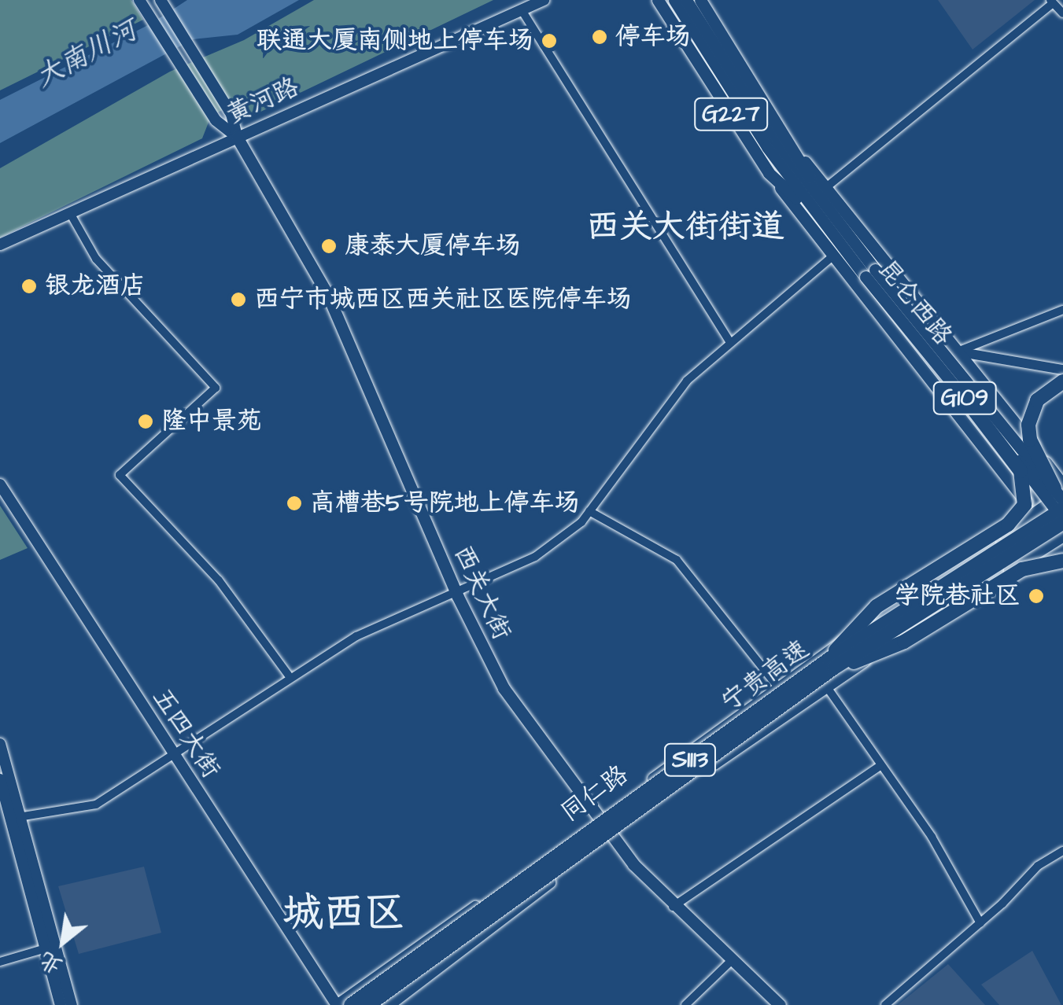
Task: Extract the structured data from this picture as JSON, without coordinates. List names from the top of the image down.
{
  "streets": {
    "highway": ["宁贵高速", "S1113"],
    "main road": [
      "黄河路",
      "G227",
      "昆仑西路",
      "G109",
      "西关大街",
      "五四大街",
      "同仁路"
    ]
  },
  "crossings": [
    ["黄河路", "西关大街"],
    ["G227", "昆仑西路"],
    ["昆仑西路", "G109"],
    ["昆仑西路", "宁贵高速"],
    ["昆仑西路", "同仁路"],
    ["西关大街", "同仁路"],
    ["五四大街", "同仁路"]
  ],
  "districts": ["西关大街街道", "城西区"],
  "water": ["大南川河"],
  "places": [
    "停车场",
    "联通大厦南侧地上停车场",
    "康泰大厦停车场",
    "银龙酒店",
    "西宁市城西区西关社区医院停车场",
    "隆中景苑",
    "高槽巷5号院地上停车场",
    "学院巷社区"
  ],
  "north": "bottom left"
}
